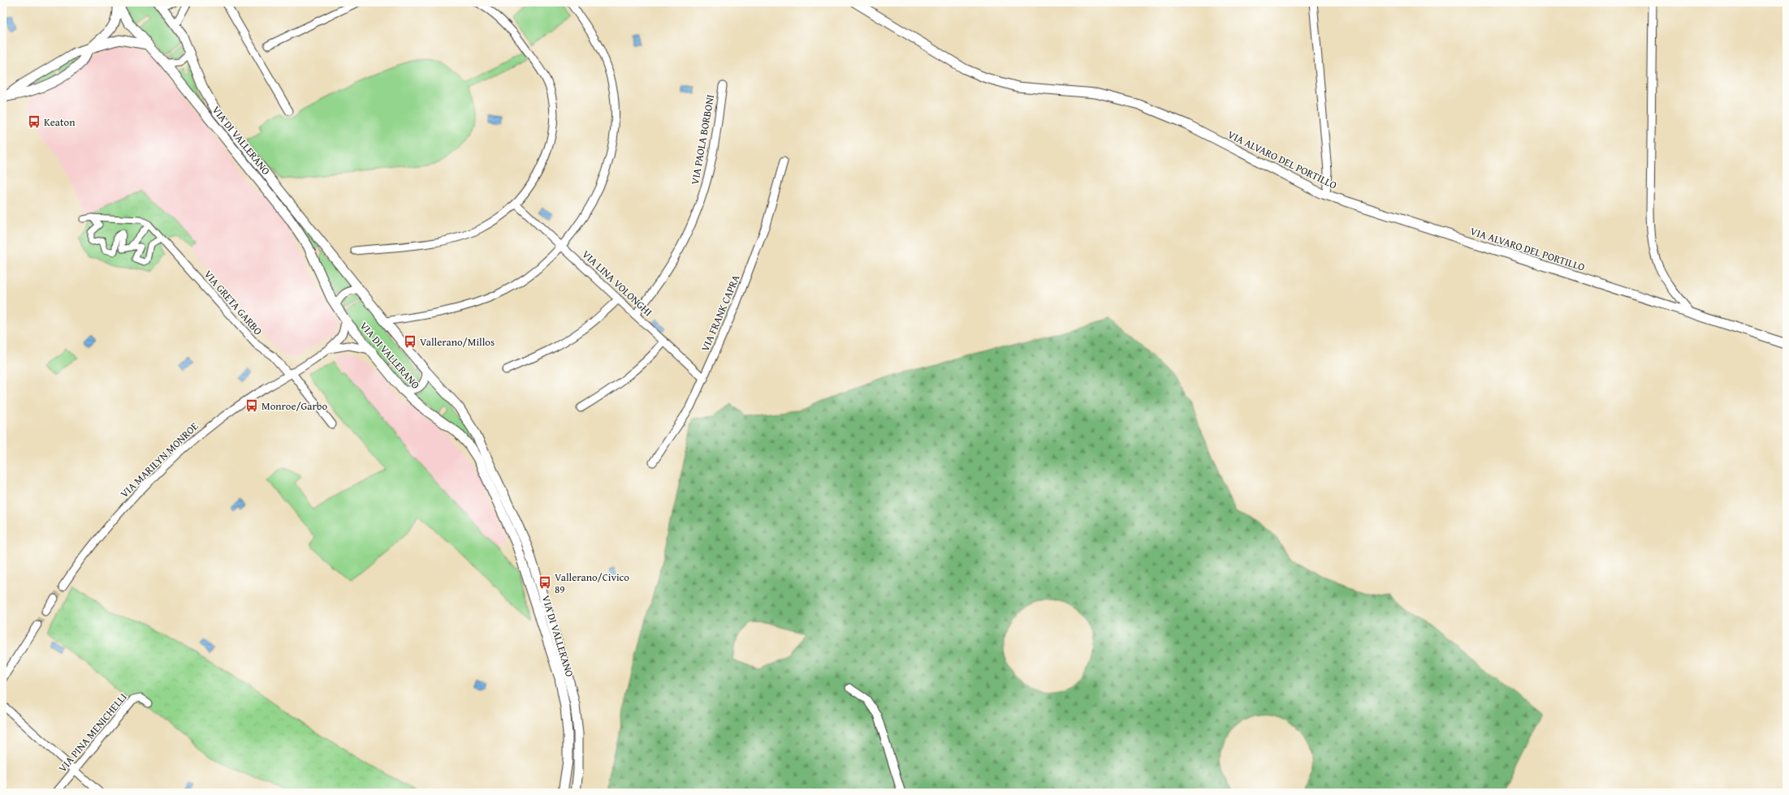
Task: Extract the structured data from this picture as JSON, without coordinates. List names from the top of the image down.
{
  "streets": {
    "street": [
      "VIA PAOLA BORBONI",
      "VIA DI VALLERANO",
      "VIA ALVARO DEL PORTILLO",
      "VIA LINA VOLONGHI",
      "VIA GRETA GARBO",
      "VIA FRANK CAPRA",
      "VIA MARILYN MONROE",
      "VIA PINA MENICHELLI"
    ]
  },
  "crossings": [
    ["VIA PAOLA BORBONI", "VIA LINA VOLONGHI"],
    ["VIA DI VALLERANO", "VIA MARILYN MONROE"],
    ["VIA LINA VOLONGHI", "VIA FRANK CAPRA"],
    ["VIA GRETA GARBO", "VIA MARILYN MONROE"]
  ],
  "places": {
    "bus stop": [
      "Keaton",
      "Vallerano/Millos",
      "Monroe/Garbo",
      "Vallerano/Civico 89"
    ]
  }
}
